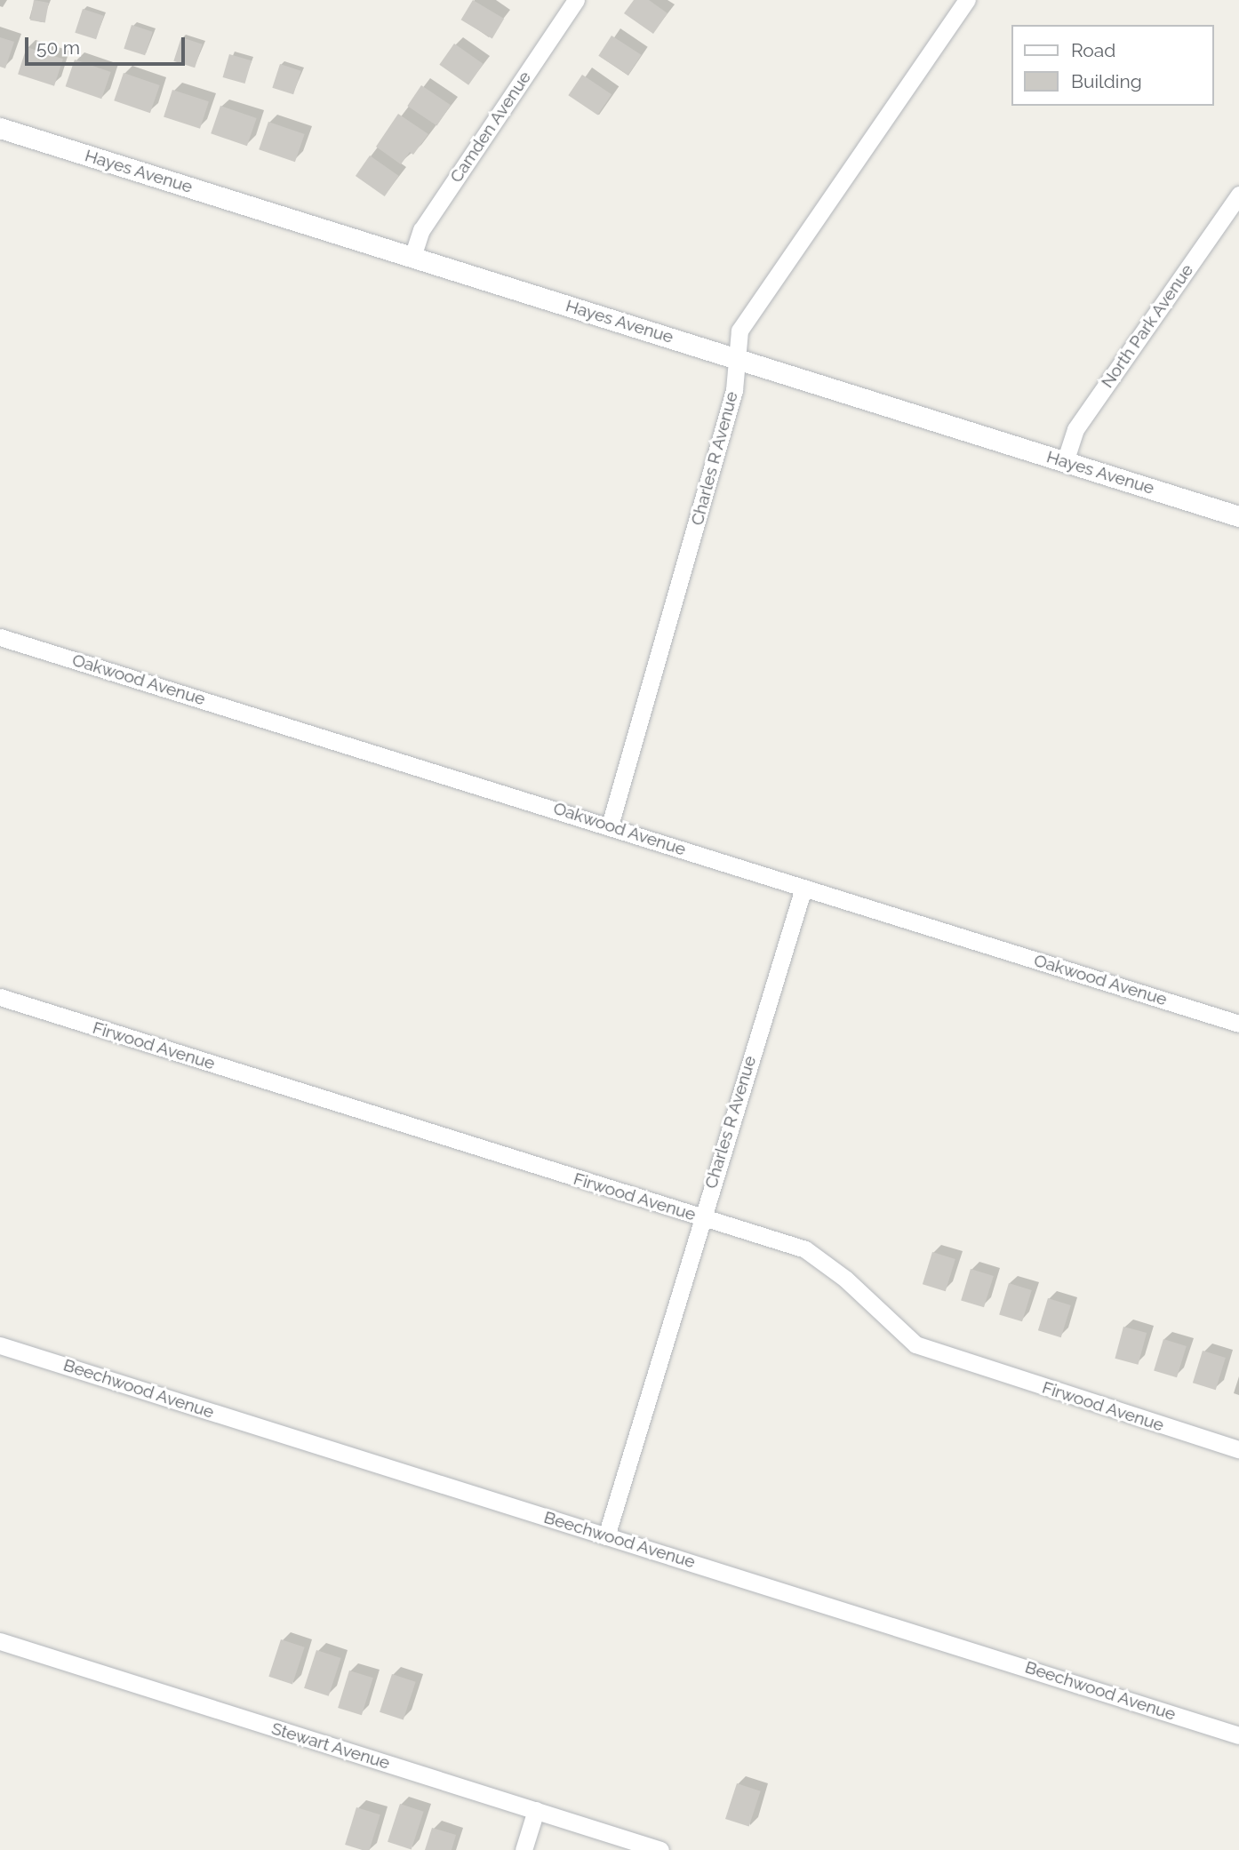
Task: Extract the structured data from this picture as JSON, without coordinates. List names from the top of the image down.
{
  "streets": {
    "street": [
      "Camden Avenue",
      "Hayes Avenue",
      "North Park Avenue",
      "Charles R Avenue",
      "Oakwood Avenue",
      "Firwood Avenue",
      "Beechwood Avenue",
      "Stewart Avenue"
    ]
  },
  "crossings": [
    ["Camden Avenue", "Hayes Avenue"],
    ["Hayes Avenue", "North Park Avenue"],
    ["Hayes Avenue", "Charles R Avenue"],
    ["Charles R Avenue", "Oakwood Avenue"],
    ["Charles R Avenue", "Firwood Avenue"],
    ["Charles R Avenue", "Beechwood Avenue"]
  ],
  "legend": ["Road", "Building"],
  "scale_bar": "50 m"
}
